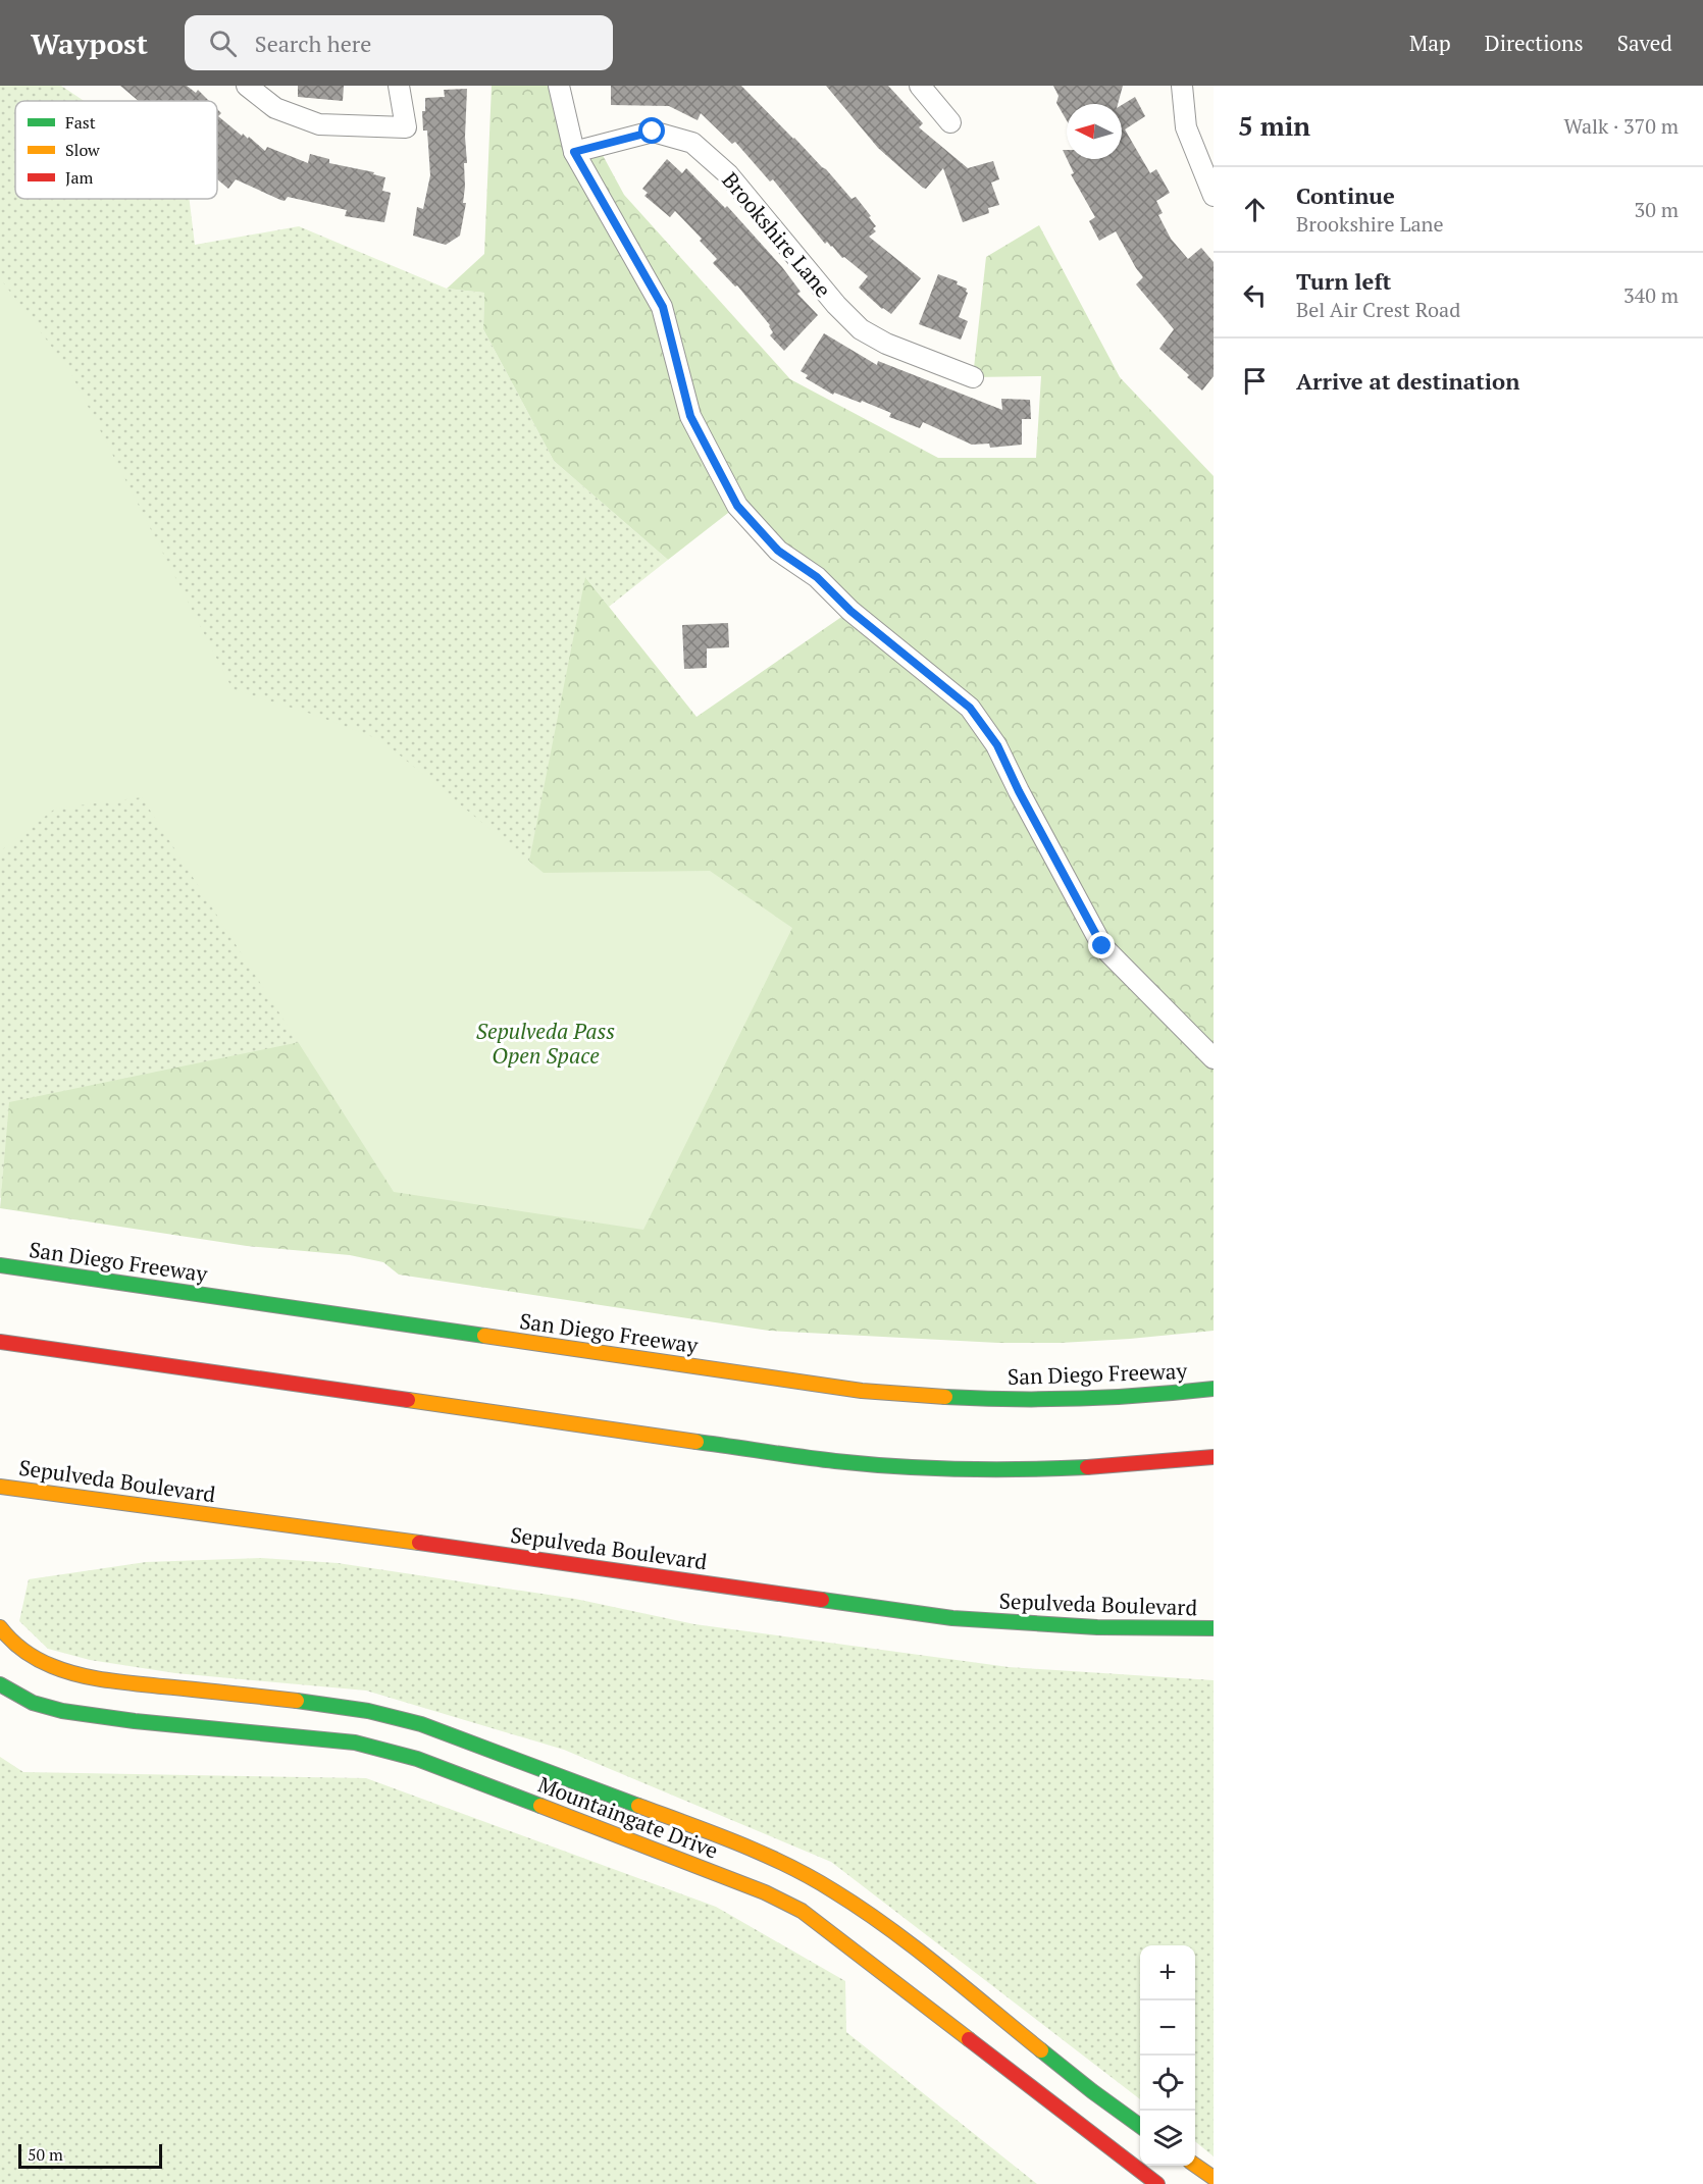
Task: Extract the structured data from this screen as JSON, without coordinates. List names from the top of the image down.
{
  "streets": {
    "main road": ["San Diego Freeway", "Sepulveda Boulevard", "Mountaingate Drive"],
    "street": ["Brookshire Lane"]
  },
  "parks": ["Sepulveda Pass Open Space"],
  "legend": ["Fast", "Slow", "Jam"],
  "scale_bar": "50 m",
  "north": "left",
  "page": {
    "header": "Waypost",
    "search": "Search here",
    "nav": ["Map", "Directions", "Saved"],
    "heading": ["5 min", "Walk · 370 m"],
    "list": [
      ["Continue", "Brookshire Lane", "30 m"],
      ["Turn left", "Bel Air Crest Road", "340 m"],
      "Arrive at destination"
    ],
    "map_buttons": ["+", "−"],
    "scale": "50 m"
  }
}
